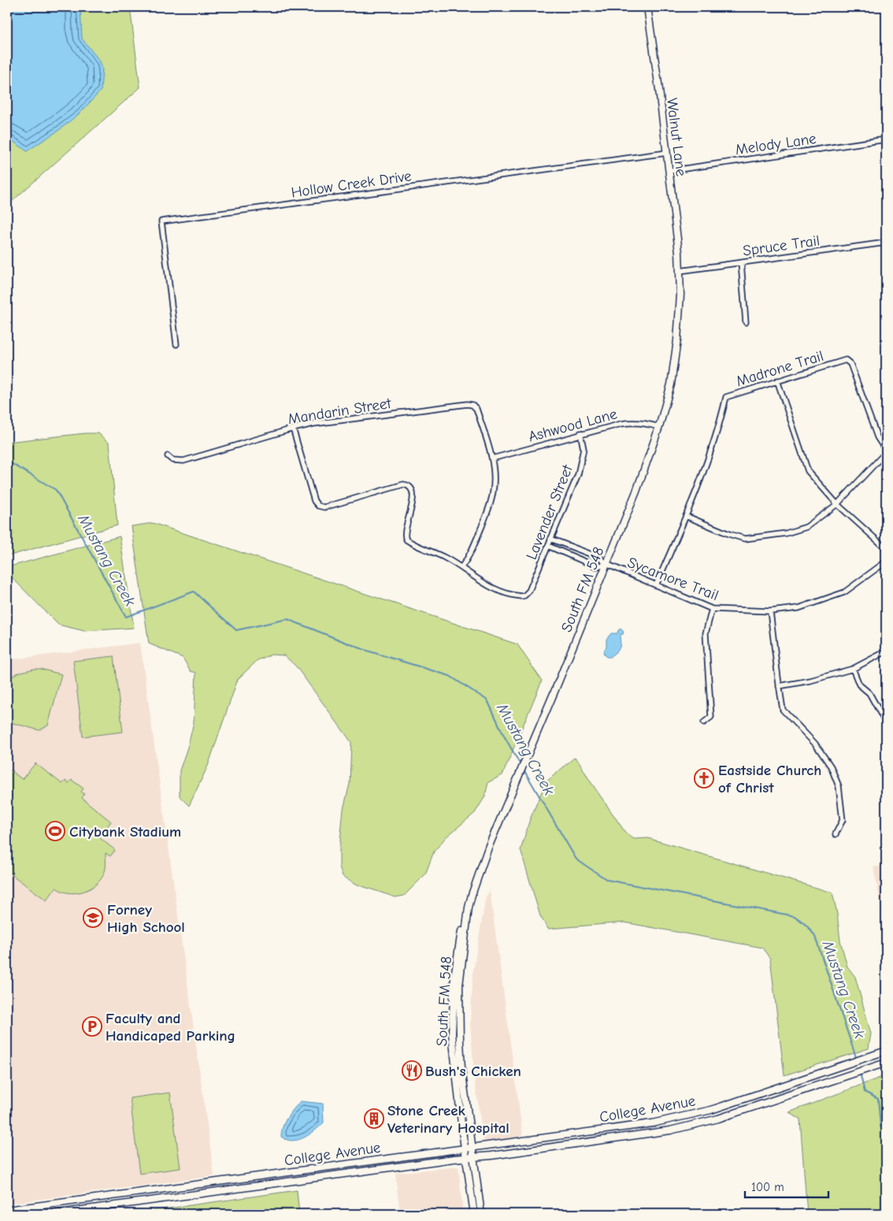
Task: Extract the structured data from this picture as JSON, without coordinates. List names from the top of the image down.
{
  "streets": {
    "main road": ["Walnut Lane", "South FM 548", "College Avenue"],
    "street": [
      "Melody Lane",
      "Hollow Creek Drive",
      "Spruce Trail",
      "Madrone Trail",
      "Mandarin Street",
      "Ashwood Lane",
      "Lavender Street",
      "Sycamore Trail"
    ]
  },
  "crossings": [
    ["Walnut Lane", "Melody Lane"],
    ["Walnut Lane", "Hollow Creek Drive"],
    ["Walnut Lane", "Spruce Trail"],
    ["Walnut Lane", "South FM 548"],
    ["Spruce Trail", "South FM 548"],
    ["Madrone Trail", "Sycamore Trail"],
    ["Mandarin Street", "Ashwood Lane"],
    ["Ashwood Lane", "Lavender Street"],
    ["Ashwood Lane", "South FM 548"],
    ["Lavender Street", "Sycamore Trail"],
    ["Sycamore Trail", "South FM 548"],
    ["South FM 548", "College Avenue"]
  ],
  "water": ["Mustang Creek"],
  "places": {
    "church": ["Eastside Church of Christ"],
    "sports": ["Citybank Stadium"],
    "school or university": ["Forney High School"],
    "parking": ["Faculty and Handicaped Parking"],
    "restaurant": ["Bush's Chicken"],
    "building": ["Stone Creek Veterinary Hospital"]
  },
  "scale_bar": "100 m"
}
